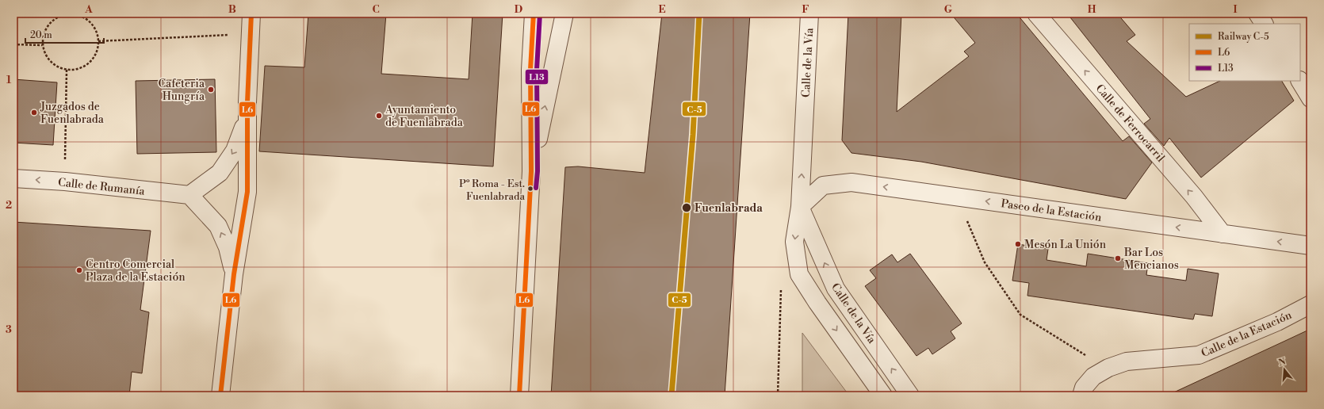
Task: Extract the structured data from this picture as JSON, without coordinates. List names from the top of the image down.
{
  "streets": {
    "street": [
      "Calle de la Vía",
      "Calle de Ferrocarril",
      "Calle de Rumanía",
      "Paseo de la Estación",
      "Calle de la Estación"
    ]
  },
  "crossings": [
    ["Calle de la Vía", "Paseo de la Estación"],
    ["Calle de Ferrocarril", "Paseo de la Estación"]
  ],
  "one_way": ["Calle de Ferrocarril", "Paseo de la Estación"],
  "places": [
    "Cafeteria Hungría",
    "Juzgados de Fuenlabrada",
    "Ayuntamiento de Fuenlabrada",
    "Pº Roma - Est. Fuenlabrada",
    "Fuenlabrada",
    "Mesón La Unión",
    "Bar Los Mencianos",
    "Centro Comercial Plaza de la Estación"
  ],
  "lines": ["rail line C-5", "transit line L6", "transit line L13"],
  "legend": ["Railway C-5", "L6", "L13"],
  "scale_bar": "20 m",
  "north": "top",
  "grid": {
    "columns": [
      "A",
      "B",
      "C",
      "D",
      "E",
      "F",
      "G",
      "H",
      "I"
    ],
    "rows": ["1", "2", "3"]
  }
}
